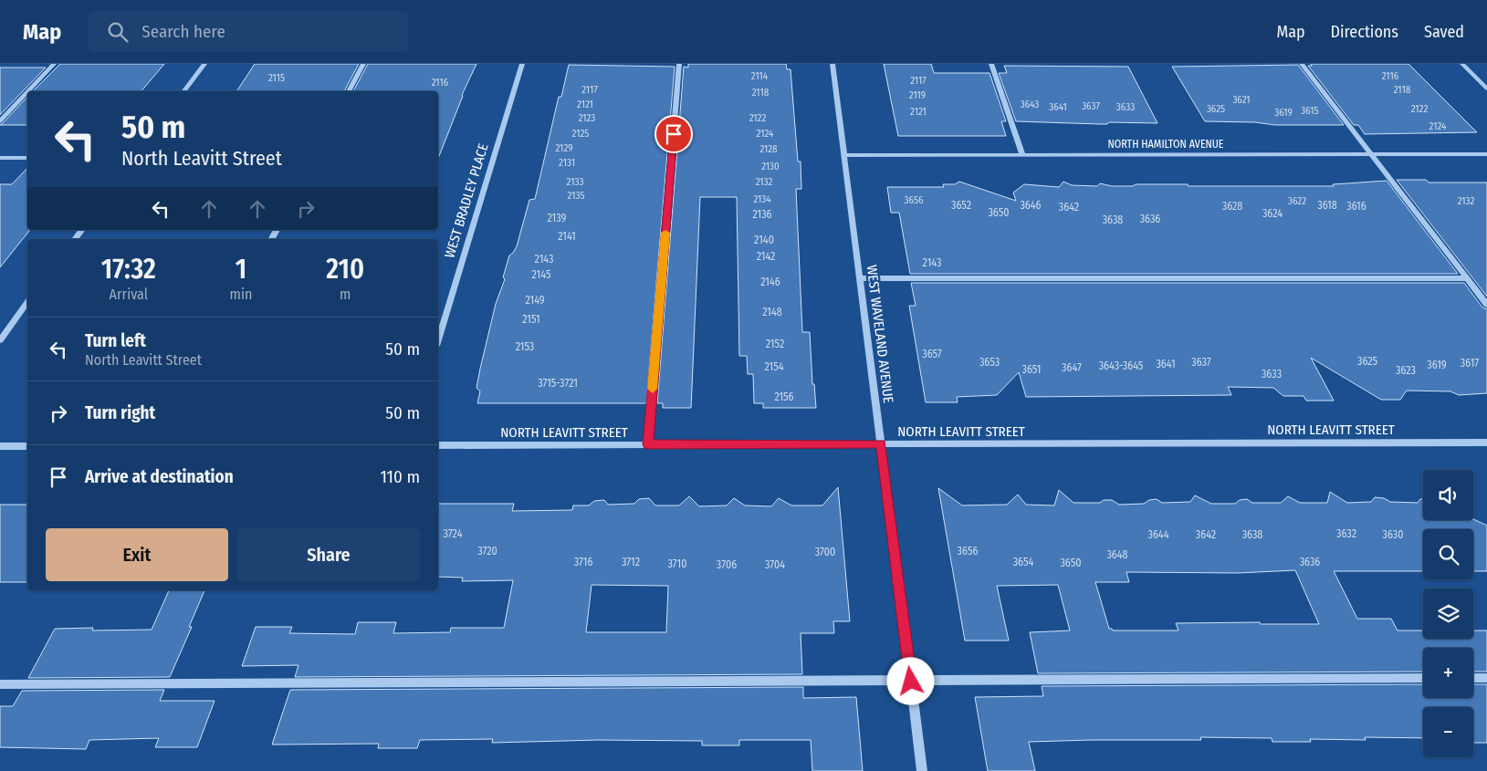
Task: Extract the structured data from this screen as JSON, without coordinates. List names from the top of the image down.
{
  "streets": {
    "street": [
      "NORTH HAMILTON AVENUE",
      "WEST BRADLEY PLACE",
      "WEST WAVELAND AVENUE",
      "NORTH LEAVITT STREET"
    ]
  },
  "crossings": [
    ["NORTH HAMILTON AVENUE", "WEST WAVELAND AVENUE"],
    ["WEST WAVELAND AVENUE", "NORTH LEAVITT STREET"]
  ],
  "house_numbers": [
    "2114",
    "2116",
    "2115",
    "2117",
    "2116",
    "2117",
    "2118",
    "2118",
    "2119",
    "3621",
    "2121",
    "3643",
    "3637",
    "3641",
    "3633",
    "3625",
    "2122",
    "3615",
    "2121",
    "3619",
    "2123",
    "2122",
    "2124",
    "2125",
    "2124",
    "2129",
    "2128",
    "2131",
    "2130",
    "2133",
    "2132",
    "2135",
    "2134",
    "3656",
    "3622",
    "2132",
    "3652",
    "3646",
    "3618",
    "3628",
    "3616",
    "3642",
    "3650",
    "3624",
    "2136",
    "2139",
    "3636",
    "3638",
    "2141",
    "2140",
    "2142",
    "2143",
    "2143",
    "2145",
    "2146",
    "2149",
    "2148",
    "2151",
    "2152",
    "2153",
    "3657",
    "3625",
    "3653",
    "3637",
    "3617",
    "3641",
    "3619",
    "3643-3645",
    "2154",
    "3647",
    "3651",
    "3623",
    "3633",
    "3715-3721",
    "2156",
    "3724",
    "3632",
    "3644",
    "3642",
    "3638",
    "3630",
    "3720",
    "3656",
    "3700",
    "3648",
    "3716",
    "3712",
    "3654",
    "3636",
    "3650",
    "3710",
    "3706",
    "3704"
  ],
  "page": {
    "header": "Map",
    "search": "Search here",
    "nav": ["Map", "Directions", "Saved"],
    "turn": ["50 m", "North Leavitt Street"],
    "eta": [
      "17:32",
      "Arrival",
      "1",
      "min",
      "210",
      "m"
    ],
    "list": [
      {
        "name": "Turn left",
        "note": "North Leavitt Street",
        "value": "50 m"
      },
      {
        "name": "Turn right",
        "value": "50 m"
      },
      {
        "name": "Arrive at destination",
        "value": "110 m"
      }
    ],
    "map_buttons": ["+", "−"],
    "buttons": ["Exit", "Share"]
  }
}
